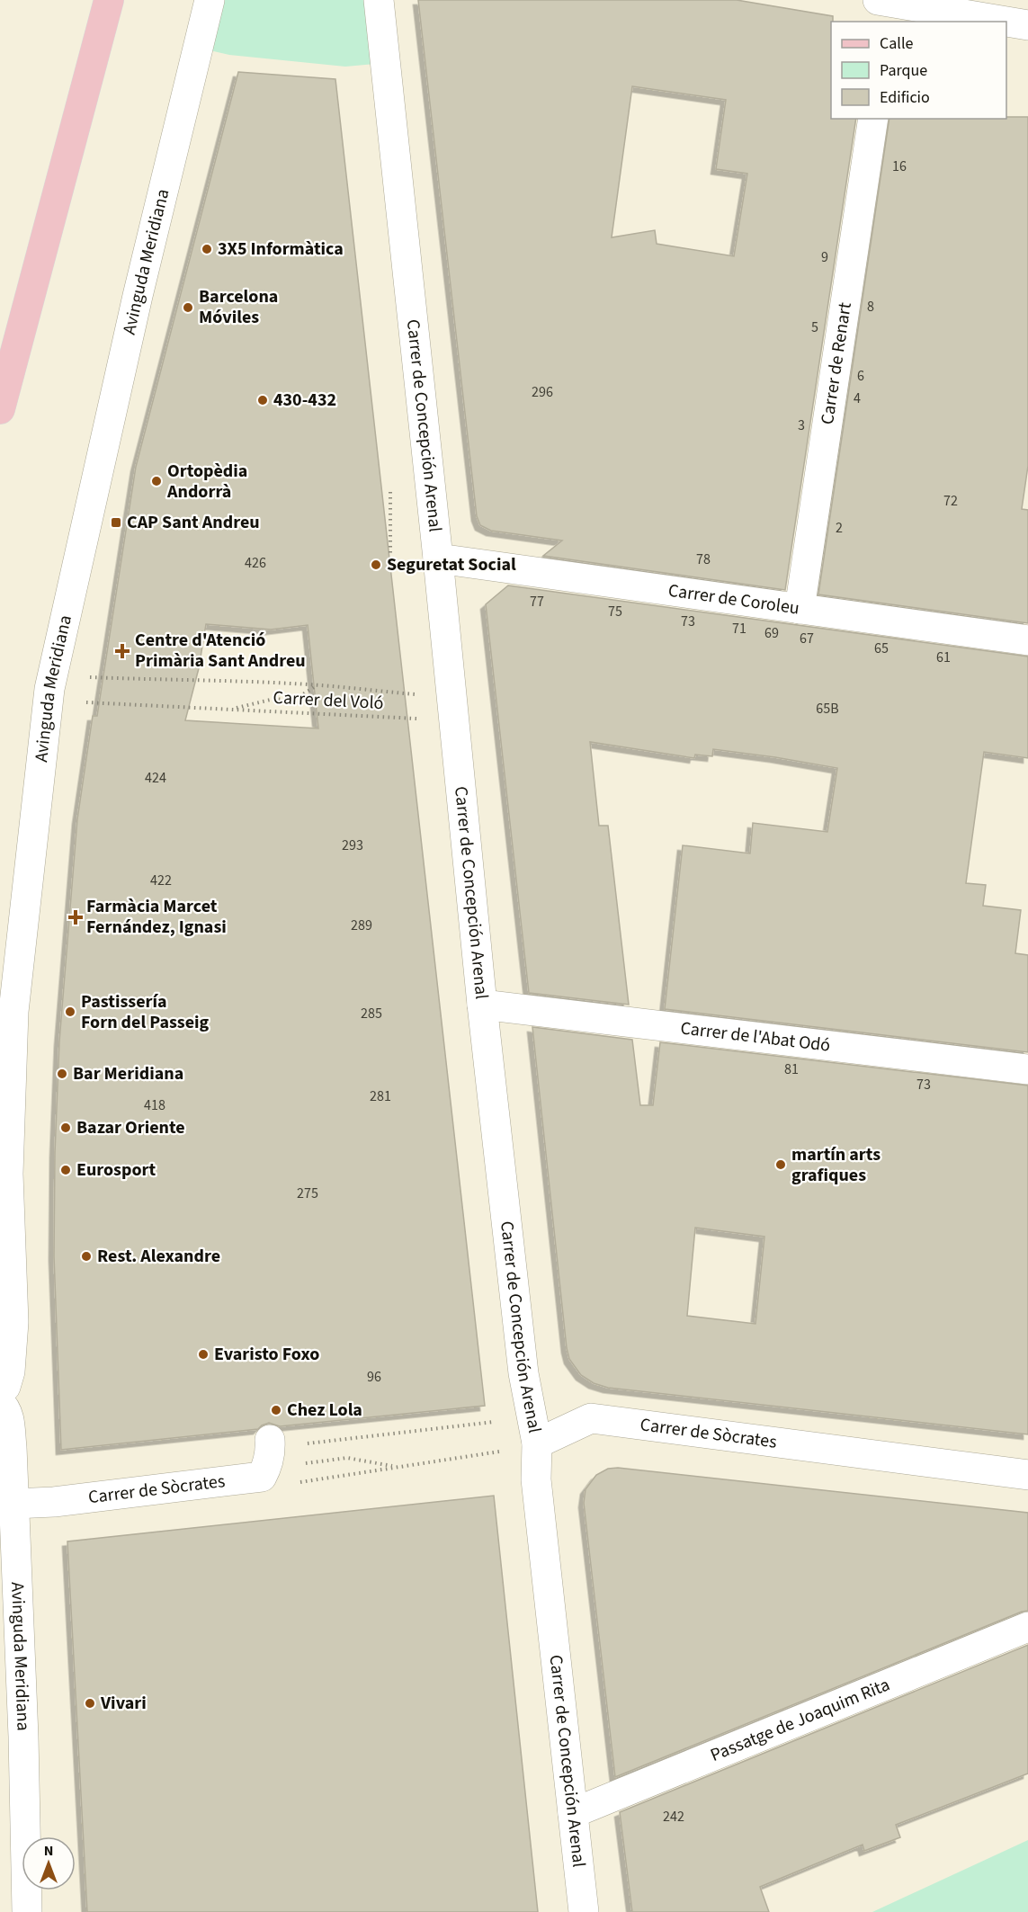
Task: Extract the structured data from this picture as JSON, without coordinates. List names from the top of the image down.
{
  "streets": {
    "street": [
      "Avinguda Meridiana",
      "Carrer de Renart",
      "Carrer de Concepción Arenal",
      "Carrer de Coroleu",
      "Carrer de l'Abat Odó",
      "Carrer de Sòcrates",
      "Passatge de Joaquim Rita"
    ],
    "path": ["Carrer del Voló"]
  },
  "crossings": [
    ["Avinguda Meridiana", "Carrer de Sòcrates"],
    ["Carrer de Renart", "Carrer de Coroleu"],
    ["Carrer de Concepción Arenal", "Carrer de Coroleu"],
    ["Carrer de Concepción Arenal", "Carrer de l'Abat Odó"],
    ["Carrer de Concepción Arenal", "Carrer de Sòcrates"],
    ["Carrer de Concepción Arenal", "Passatge de Joaquim Rita"]
  ],
  "places": {
    "other": [
      "3X5 Informàtica",
      "Barcelona Móviles",
      "430-432",
      "Ortopèdia Andorrà",
      "Seguretat Social",
      "Pastissería Forn del Passeig",
      "Bar Meridiana",
      "Bazar Oriente",
      "martín arts grafiques",
      "Eurosport",
      "Rest. Alexandre",
      "Evaristo Foxo",
      "Chez Lola",
      "Vivari"
    ],
    "transit": ["CAP Sant Andreu"],
    "health": ["Centre d'Atenció Primària Sant Andreu", "Farmàcia Marcet Fernández, Ignasi"]
  },
  "house_numbers": [
    "16",
    "9",
    "8",
    "5",
    "6",
    "296",
    "4",
    "3",
    "72",
    "2",
    "78",
    "426",
    "77",
    "75",
    "73",
    "71",
    "69",
    "67",
    "65",
    "61",
    "65B",
    "424",
    "293",
    "422",
    "289",
    "285",
    "81",
    "73",
    "281",
    "418",
    "275",
    "96",
    "242"
  ],
  "legend": ["Calle", "Parque", "Edificio"],
  "north": "top"
}
